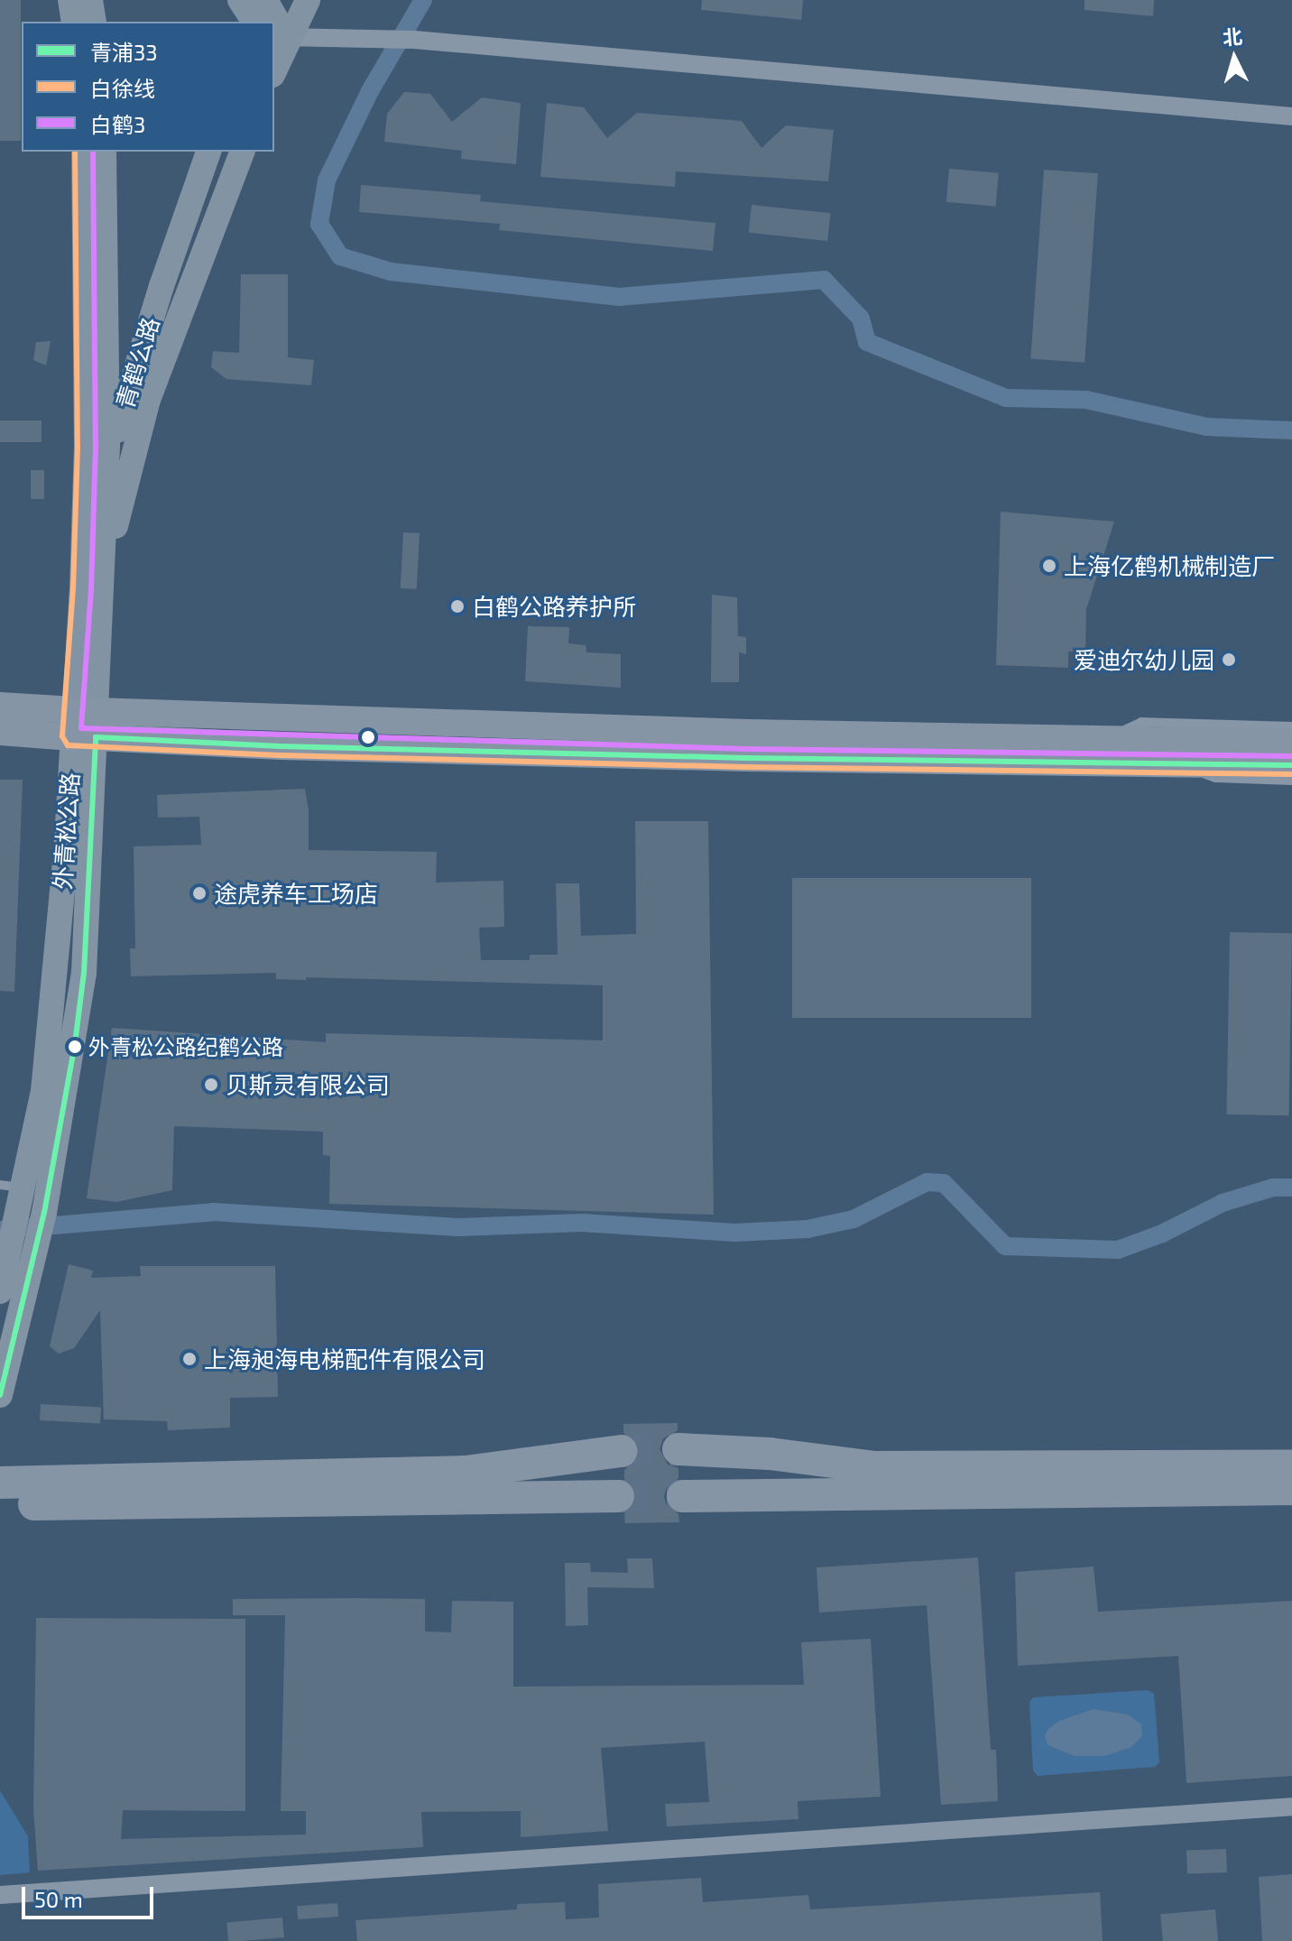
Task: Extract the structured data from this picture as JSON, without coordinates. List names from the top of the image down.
{
  "streets": {
    "main road": ["青鹤公路", "外青松公路"]
  },
  "crossings": [
    ["青鹤公路", "外青松公路"]
  ],
  "places": [
    "上海亿鹤机械制造厂",
    "白鹤公路养护所",
    "爱迪尔幼儿园",
    "途虎养车工场店",
    "外青松公路纪鹤公路",
    "贝斯灵有限公司",
    "上海昶海电梯配件有限公司"
  ],
  "lines": ["transit line 白徐线", "transit line 白鹤3", "transit line 青浦33"],
  "legend": ["青浦33", "白徐线", "白鹤3"],
  "scale_bar": "50 m",
  "north": "top"
}
